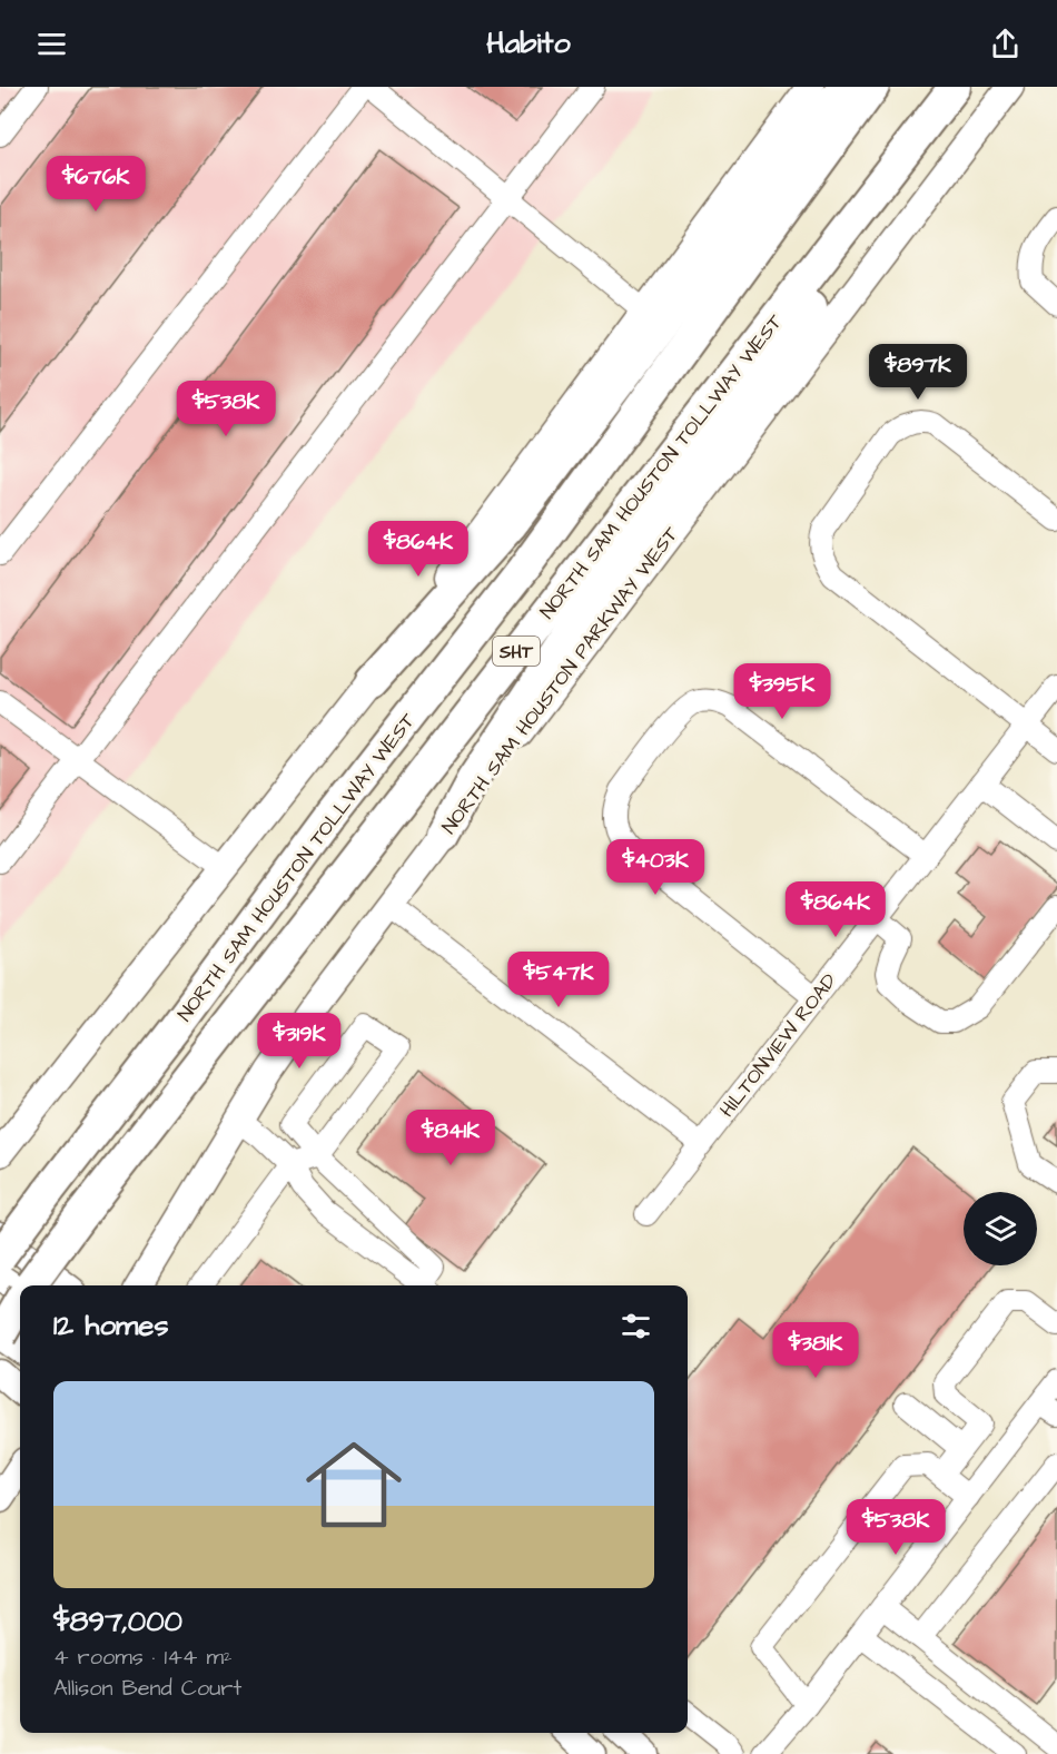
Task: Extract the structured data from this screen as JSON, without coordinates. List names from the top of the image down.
{
  "streets": {
    "highway": ["NORTH SAM HOUSTON TOLLWAY WEST", "SHT"],
    "main road": ["NORTH SAM HOUSTON PARKWAY WEST"],
    "street": ["HILTONVIEW ROAD"]
  },
  "page": {
    "header": "Habito",
    "price": [
      "$676K",
      "$897K",
      "$538K",
      "$864K",
      "$395K",
      "$403K",
      "$864K",
      "$547K",
      "$319K",
      "$841K",
      "$381K",
      "$538K"
    ],
    "heading": "12 homes",
    "list": [
      {
        "name": "$897,000",
        "note": "4 rooms · 144 m² · Allison Bend Court"
      }
    ]
  }
}
